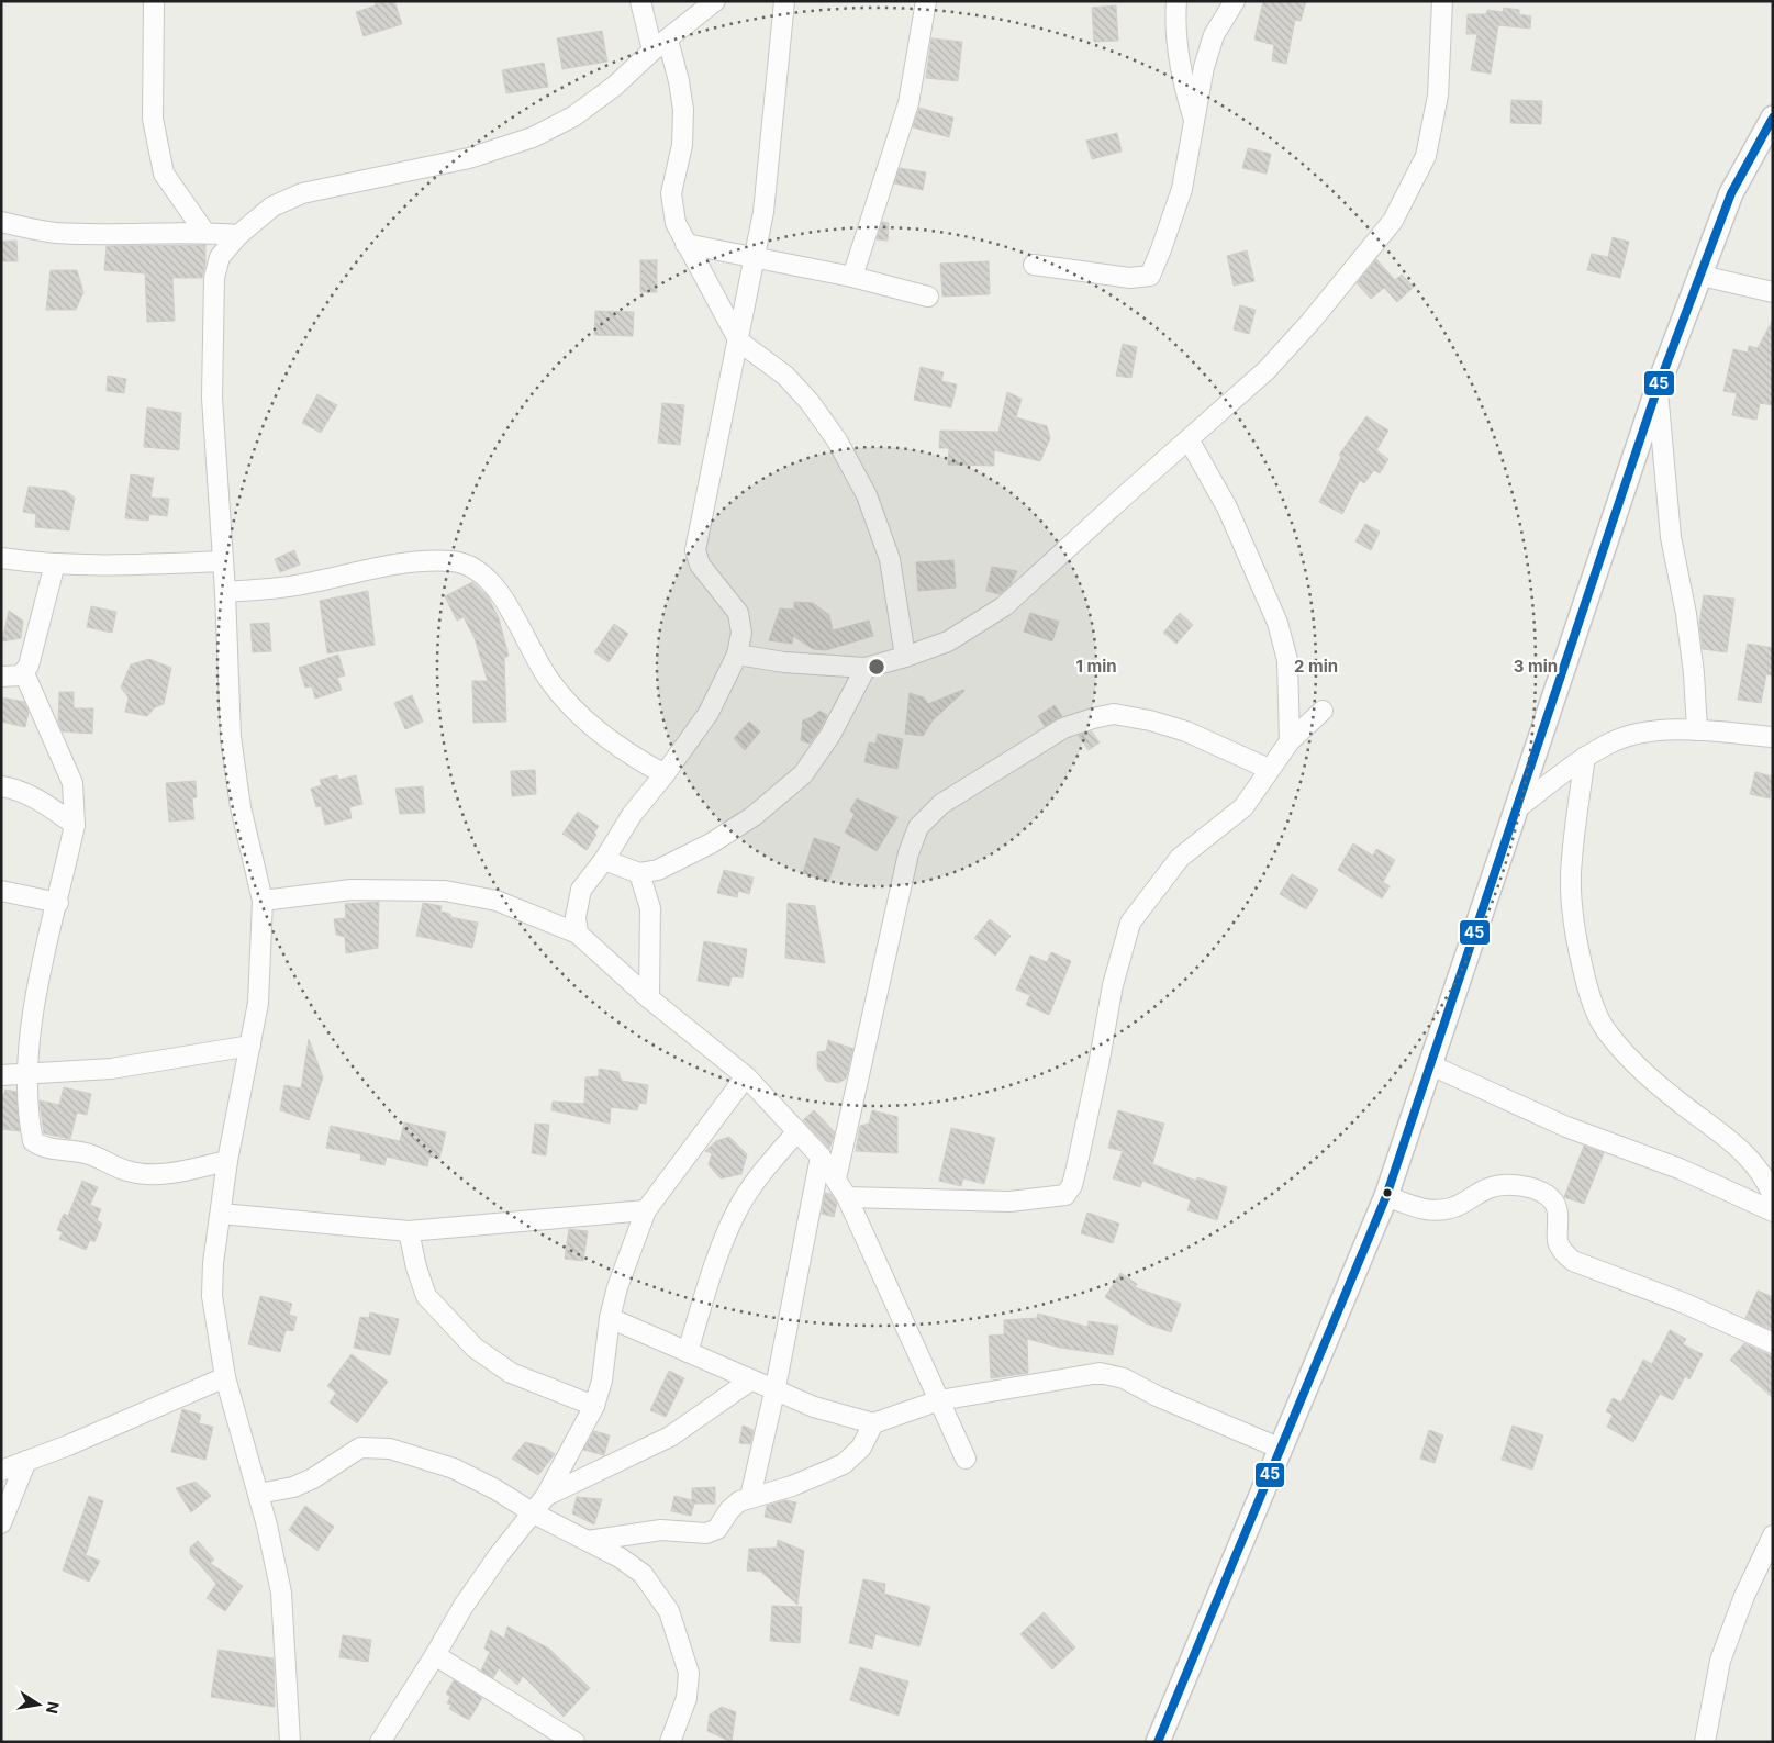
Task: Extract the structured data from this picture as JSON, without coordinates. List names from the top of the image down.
{
  "lines": ["transit line 45"],
  "north": "right",
  "rings": ["1 min", "2 min", "3 min"]
}
